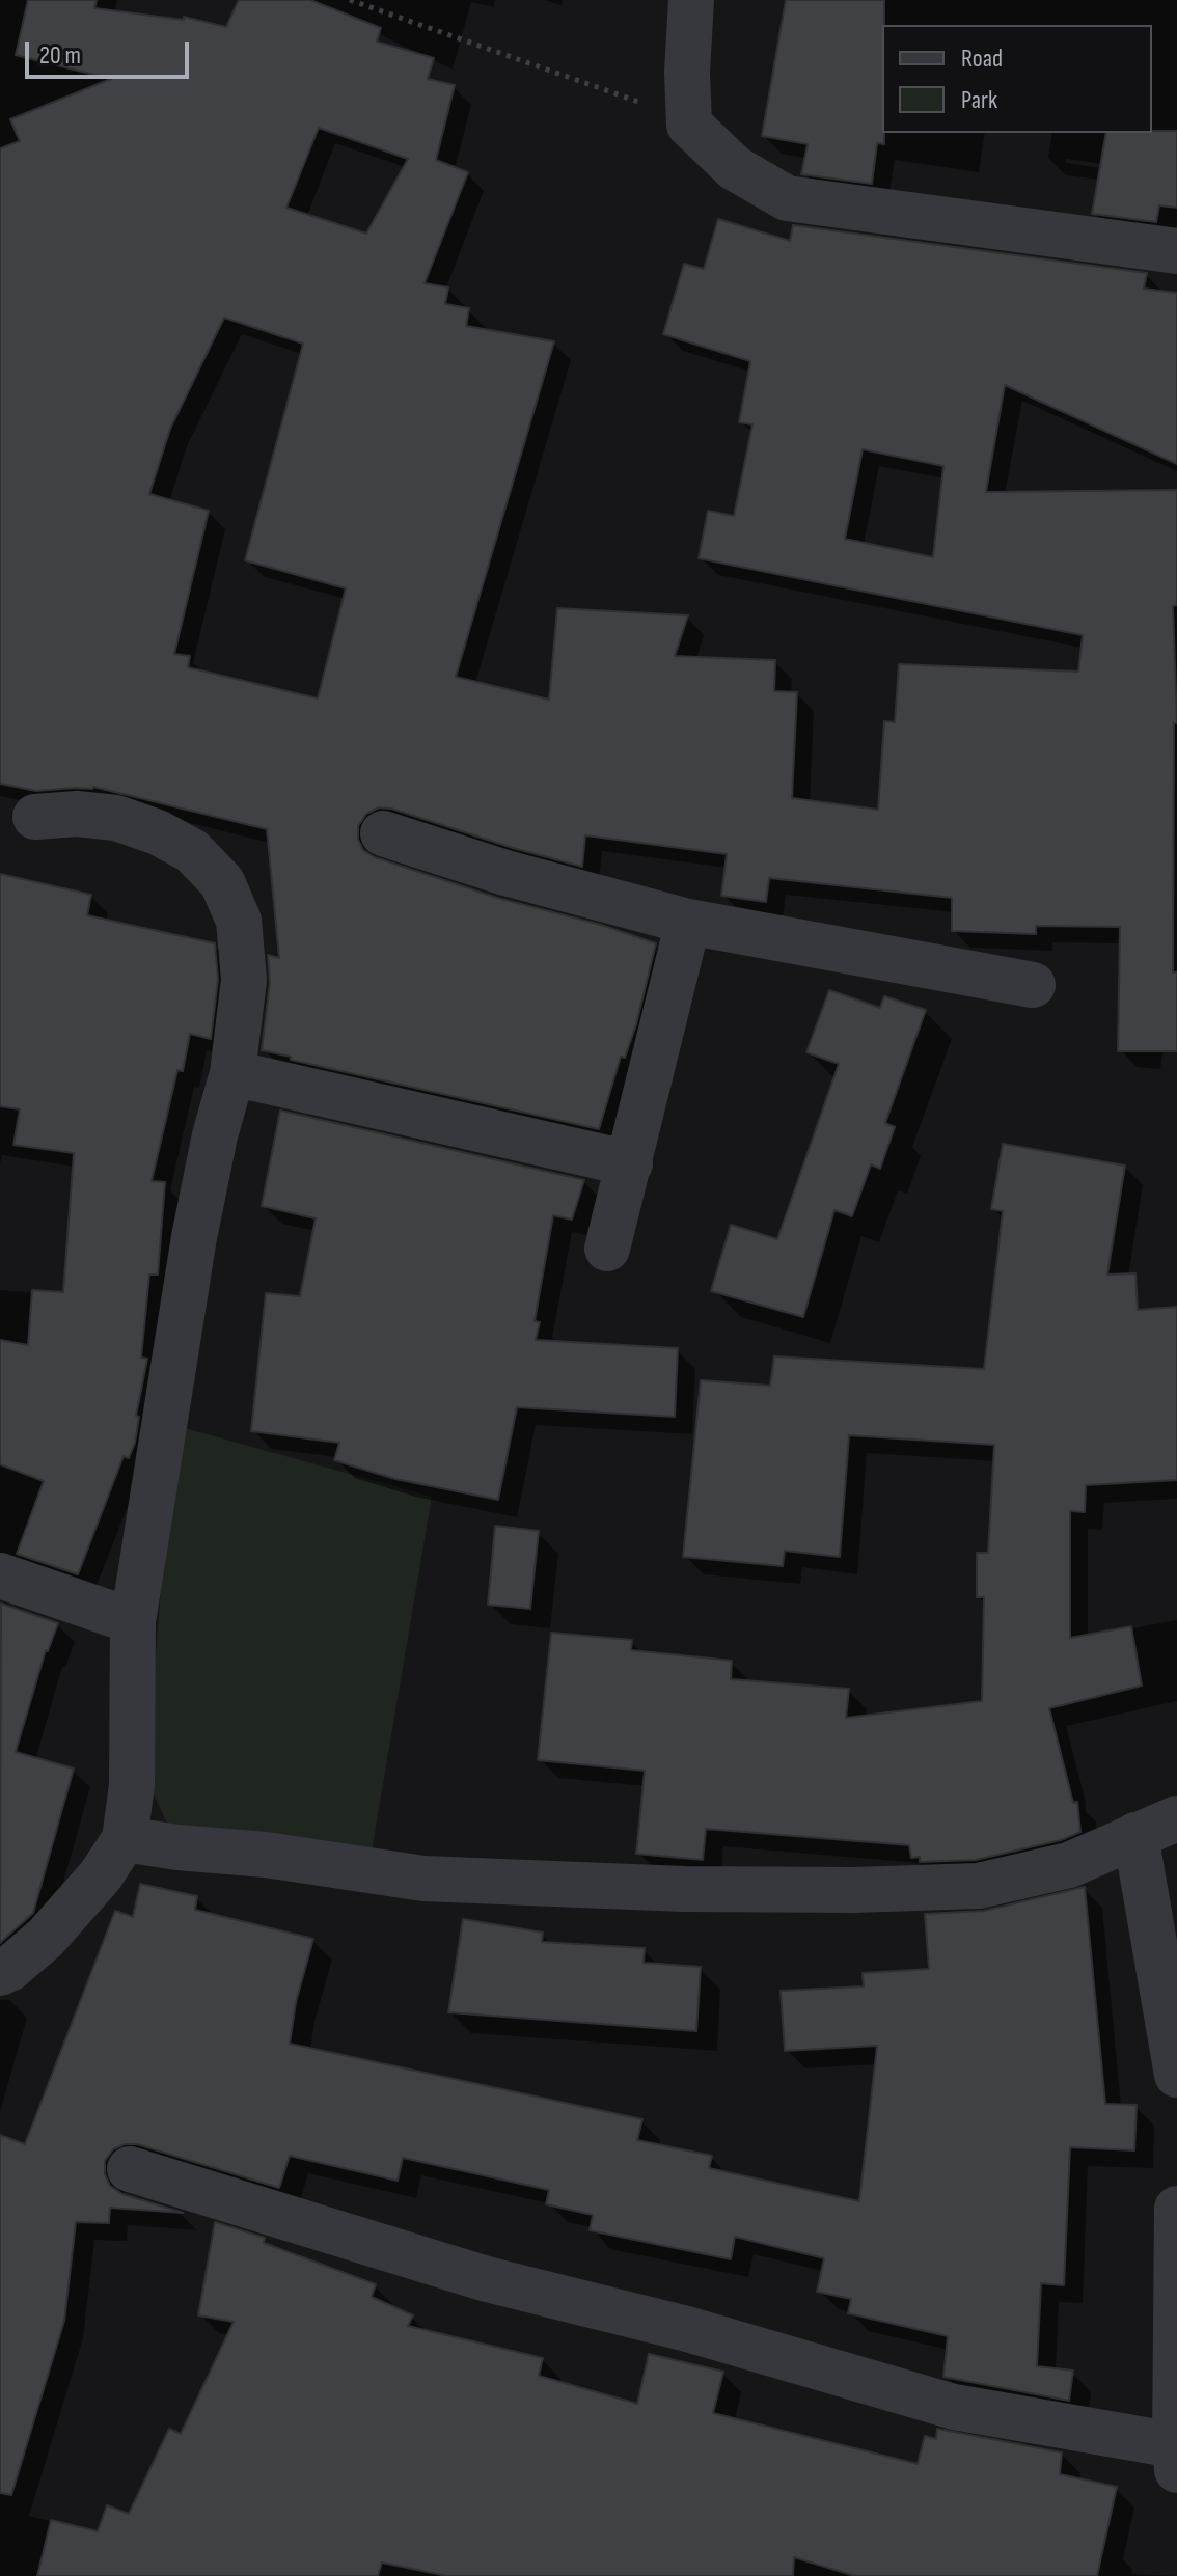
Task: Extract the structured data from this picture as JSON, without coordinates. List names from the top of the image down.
{
  "legend": ["Road", "Park"],
  "scale_bar": "20 m"
}
